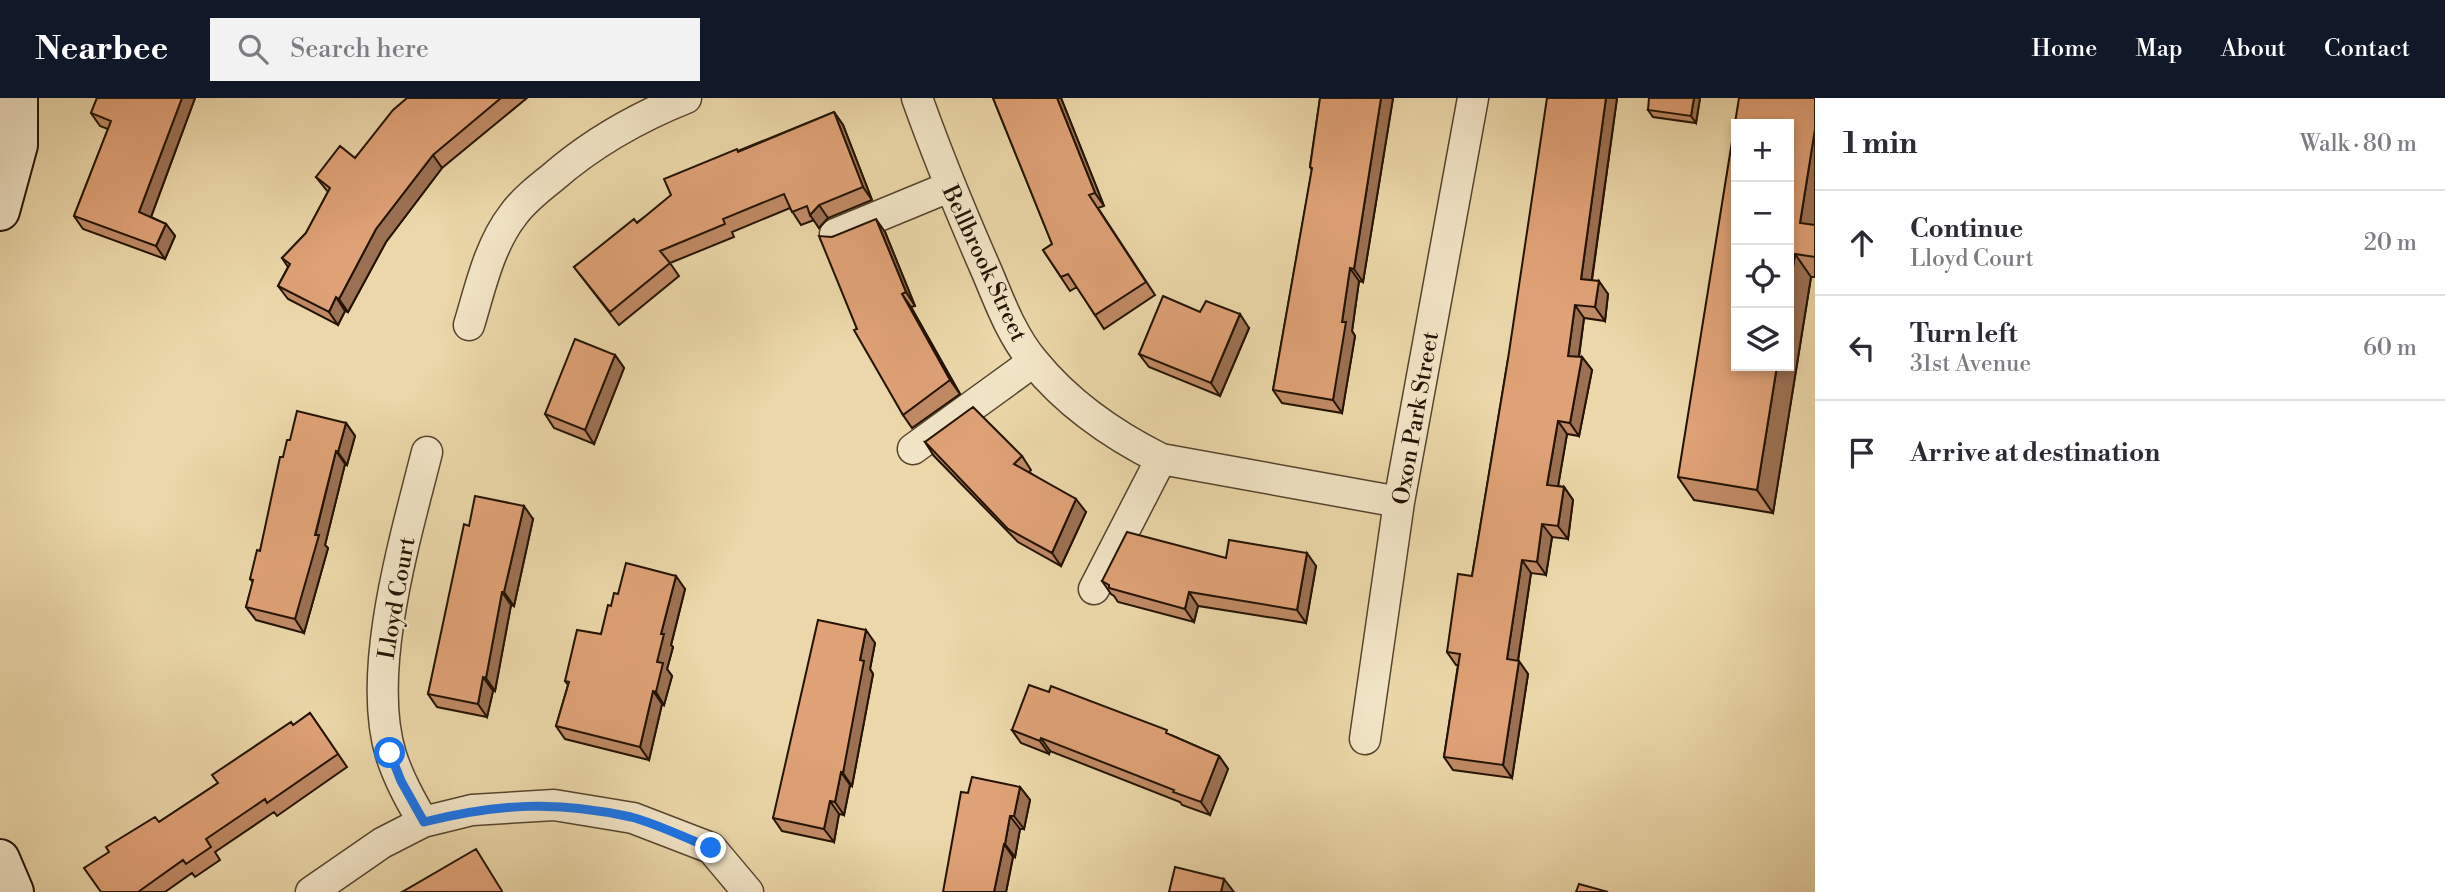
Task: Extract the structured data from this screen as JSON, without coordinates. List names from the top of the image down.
{
  "streets": {
    "street": ["Bellbrook Street", "Oxon Park Street", "Lloyd Court"]
  },
  "crossings": [
    ["Bellbrook Street", "Oxon Park Street"]
  ],
  "page": {
    "header": "Nearbee",
    "search": "Search here",
    "nav": [
      "Home",
      "Map",
      "About",
      "Contact"
    ],
    "heading": ["1 min", "Walk · 80 m"],
    "map_buttons": ["+", "−"],
    "list": [
      ["Continue", "Lloyd Court", "20 m"],
      ["Turn left", "31st Avenue", "60 m"],
      "Arrive at destination"
    ]
  }
}
